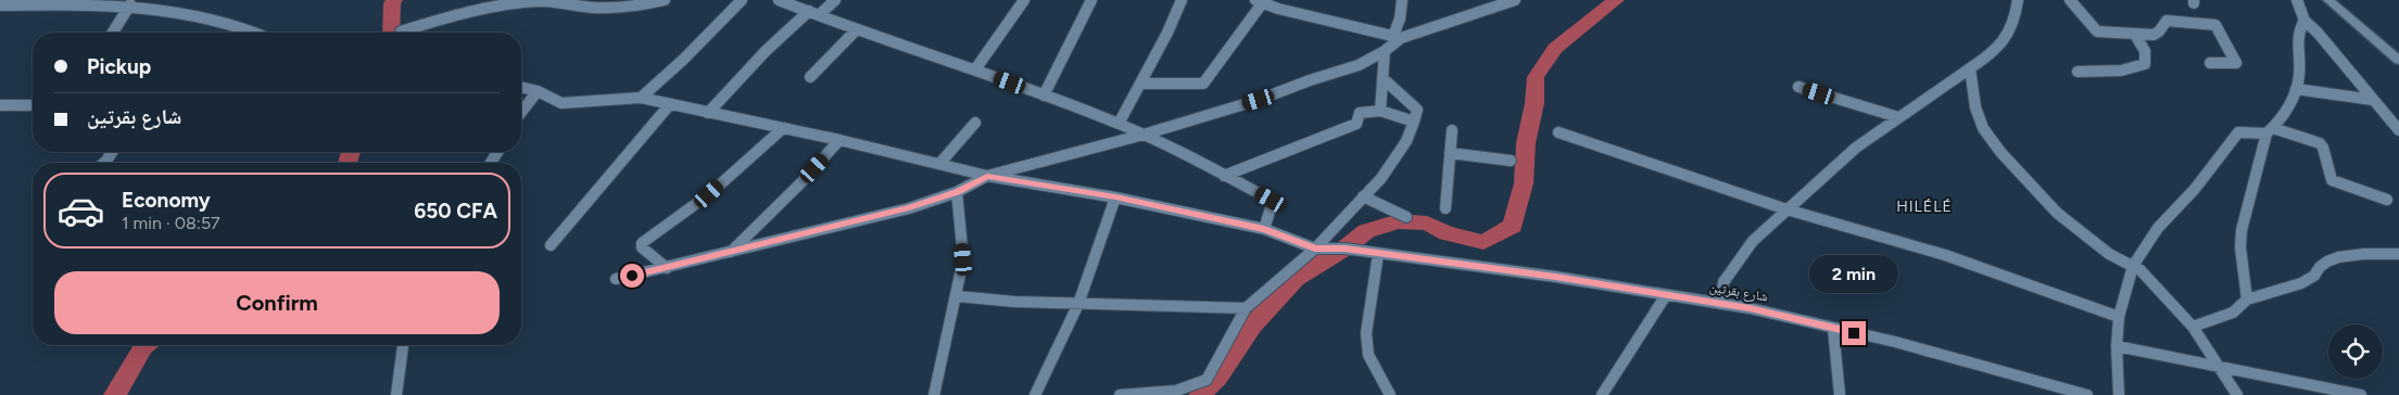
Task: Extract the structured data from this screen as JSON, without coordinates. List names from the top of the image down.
{
  "streets": {
    "street": ["شارع بقرتين"]
  },
  "districts": ["HILÉLÉ"],
  "page": {
    "banner": ["Pickup", "شارع بقرتين"],
    "list": [
      {
        "name": "Economy",
        "note": "1 min · 08:57",
        "value": "650 CFA"
      }
    ],
    "bubble": "2 min",
    "buttons": "Confirm"
  }
}
